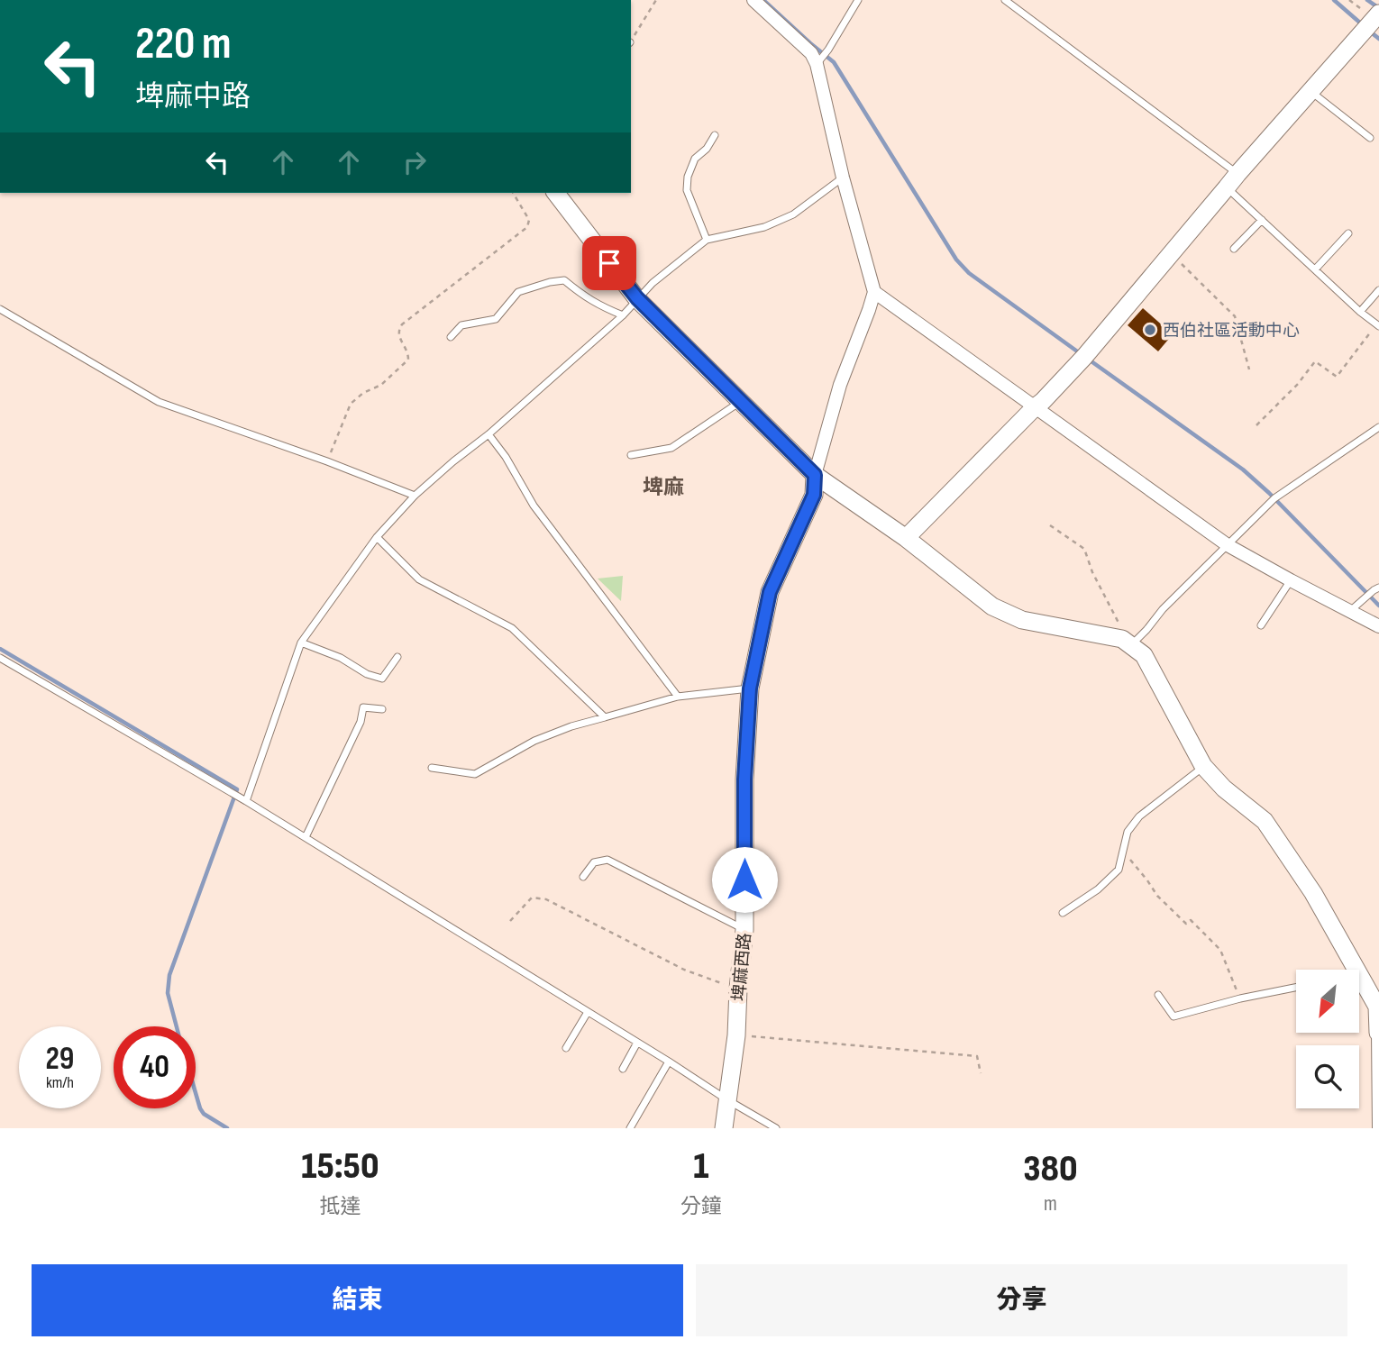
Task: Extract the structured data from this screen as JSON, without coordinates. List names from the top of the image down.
{
  "streets": {
    "street": ["埤麻西路"]
  },
  "districts": ["埤麻"],
  "places": ["西伯社區活動中心"],
  "north": "bottom left",
  "page": {
    "turn": ["220 m", "埤麻中路"],
    "speed": "29 km/h",
    "limit": "40",
    "eta": [
      "15:50",
      "抵達",
      "1",
      "分鐘",
      "380",
      "m"
    ],
    "buttons": ["結束", "分享"]
  }
}
